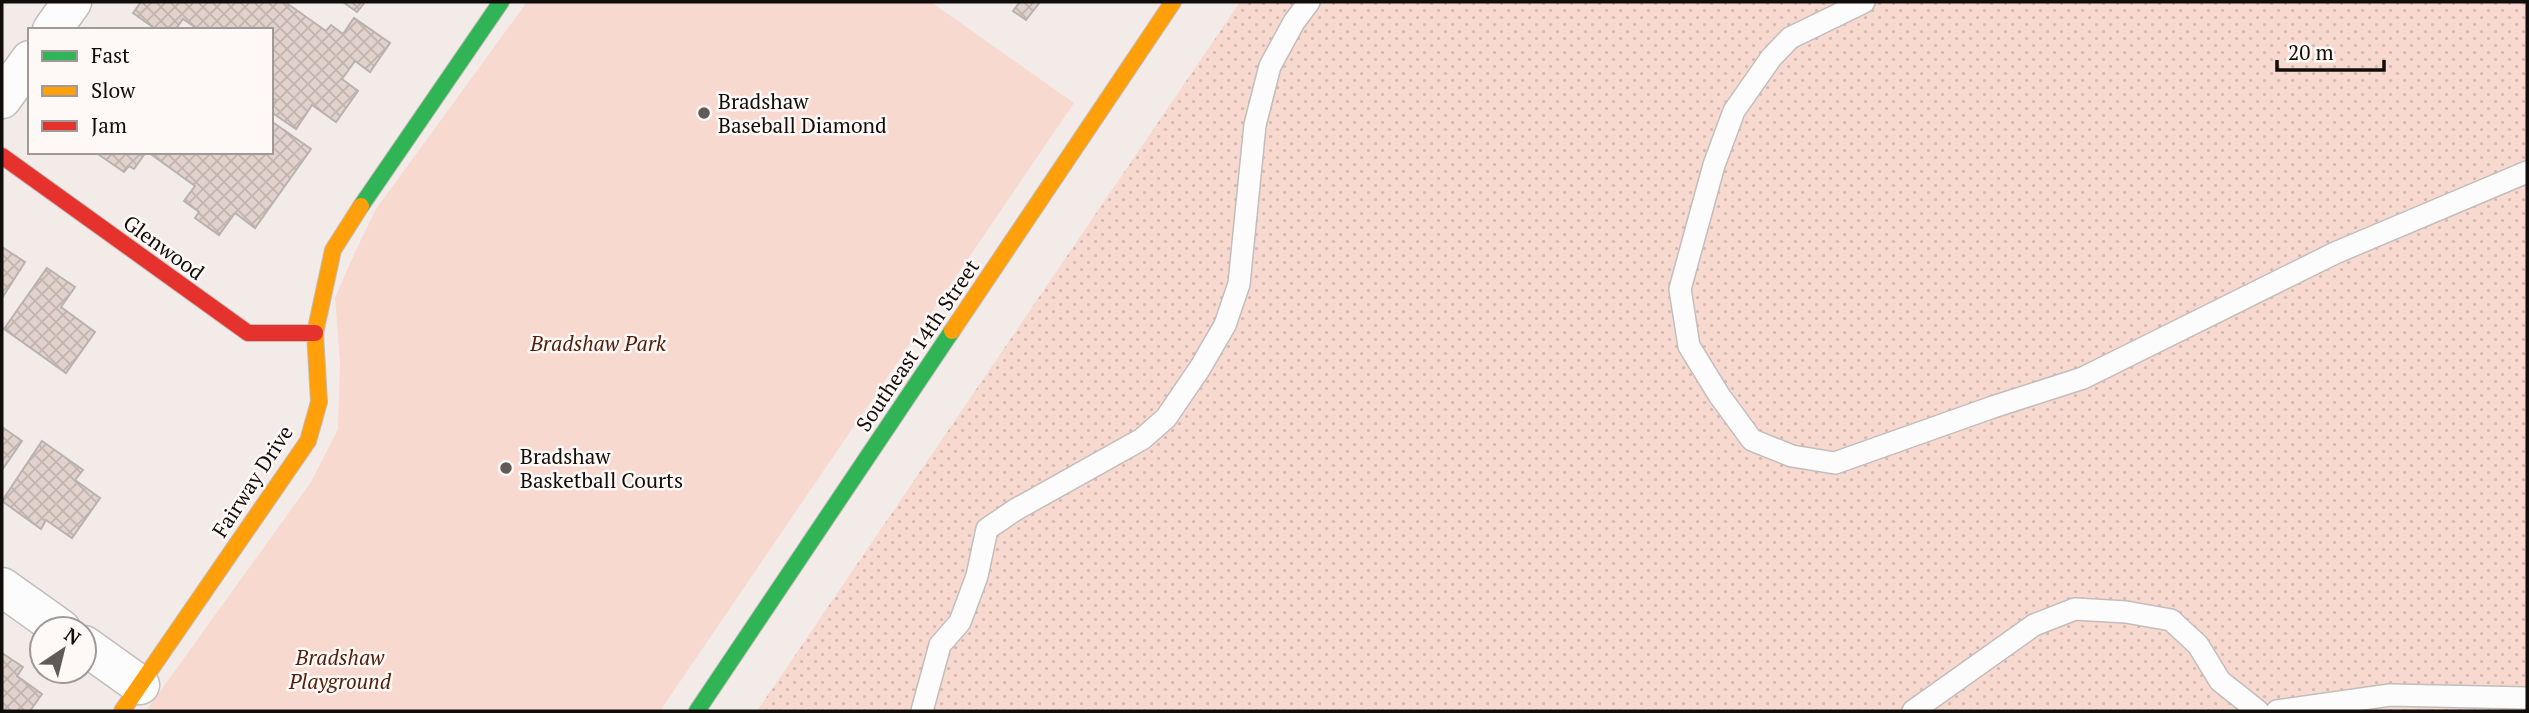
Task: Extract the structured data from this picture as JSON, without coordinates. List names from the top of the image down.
{
  "streets": {
    "street": ["Glenwood", "Southeast 14th Street", "Fairway Drive"]
  },
  "crossings": [
    ["Glenwood", "Fairway Drive"]
  ],
  "parks": ["Bradshaw Park", "Bradshaw Playground"],
  "places": ["Bradshaw Baseball Diamond", "Bradshaw Basketball Courts"],
  "legend": ["Fast", "Slow", "Jam"],
  "scale_bar": "20 m",
  "north": "top right"
}
